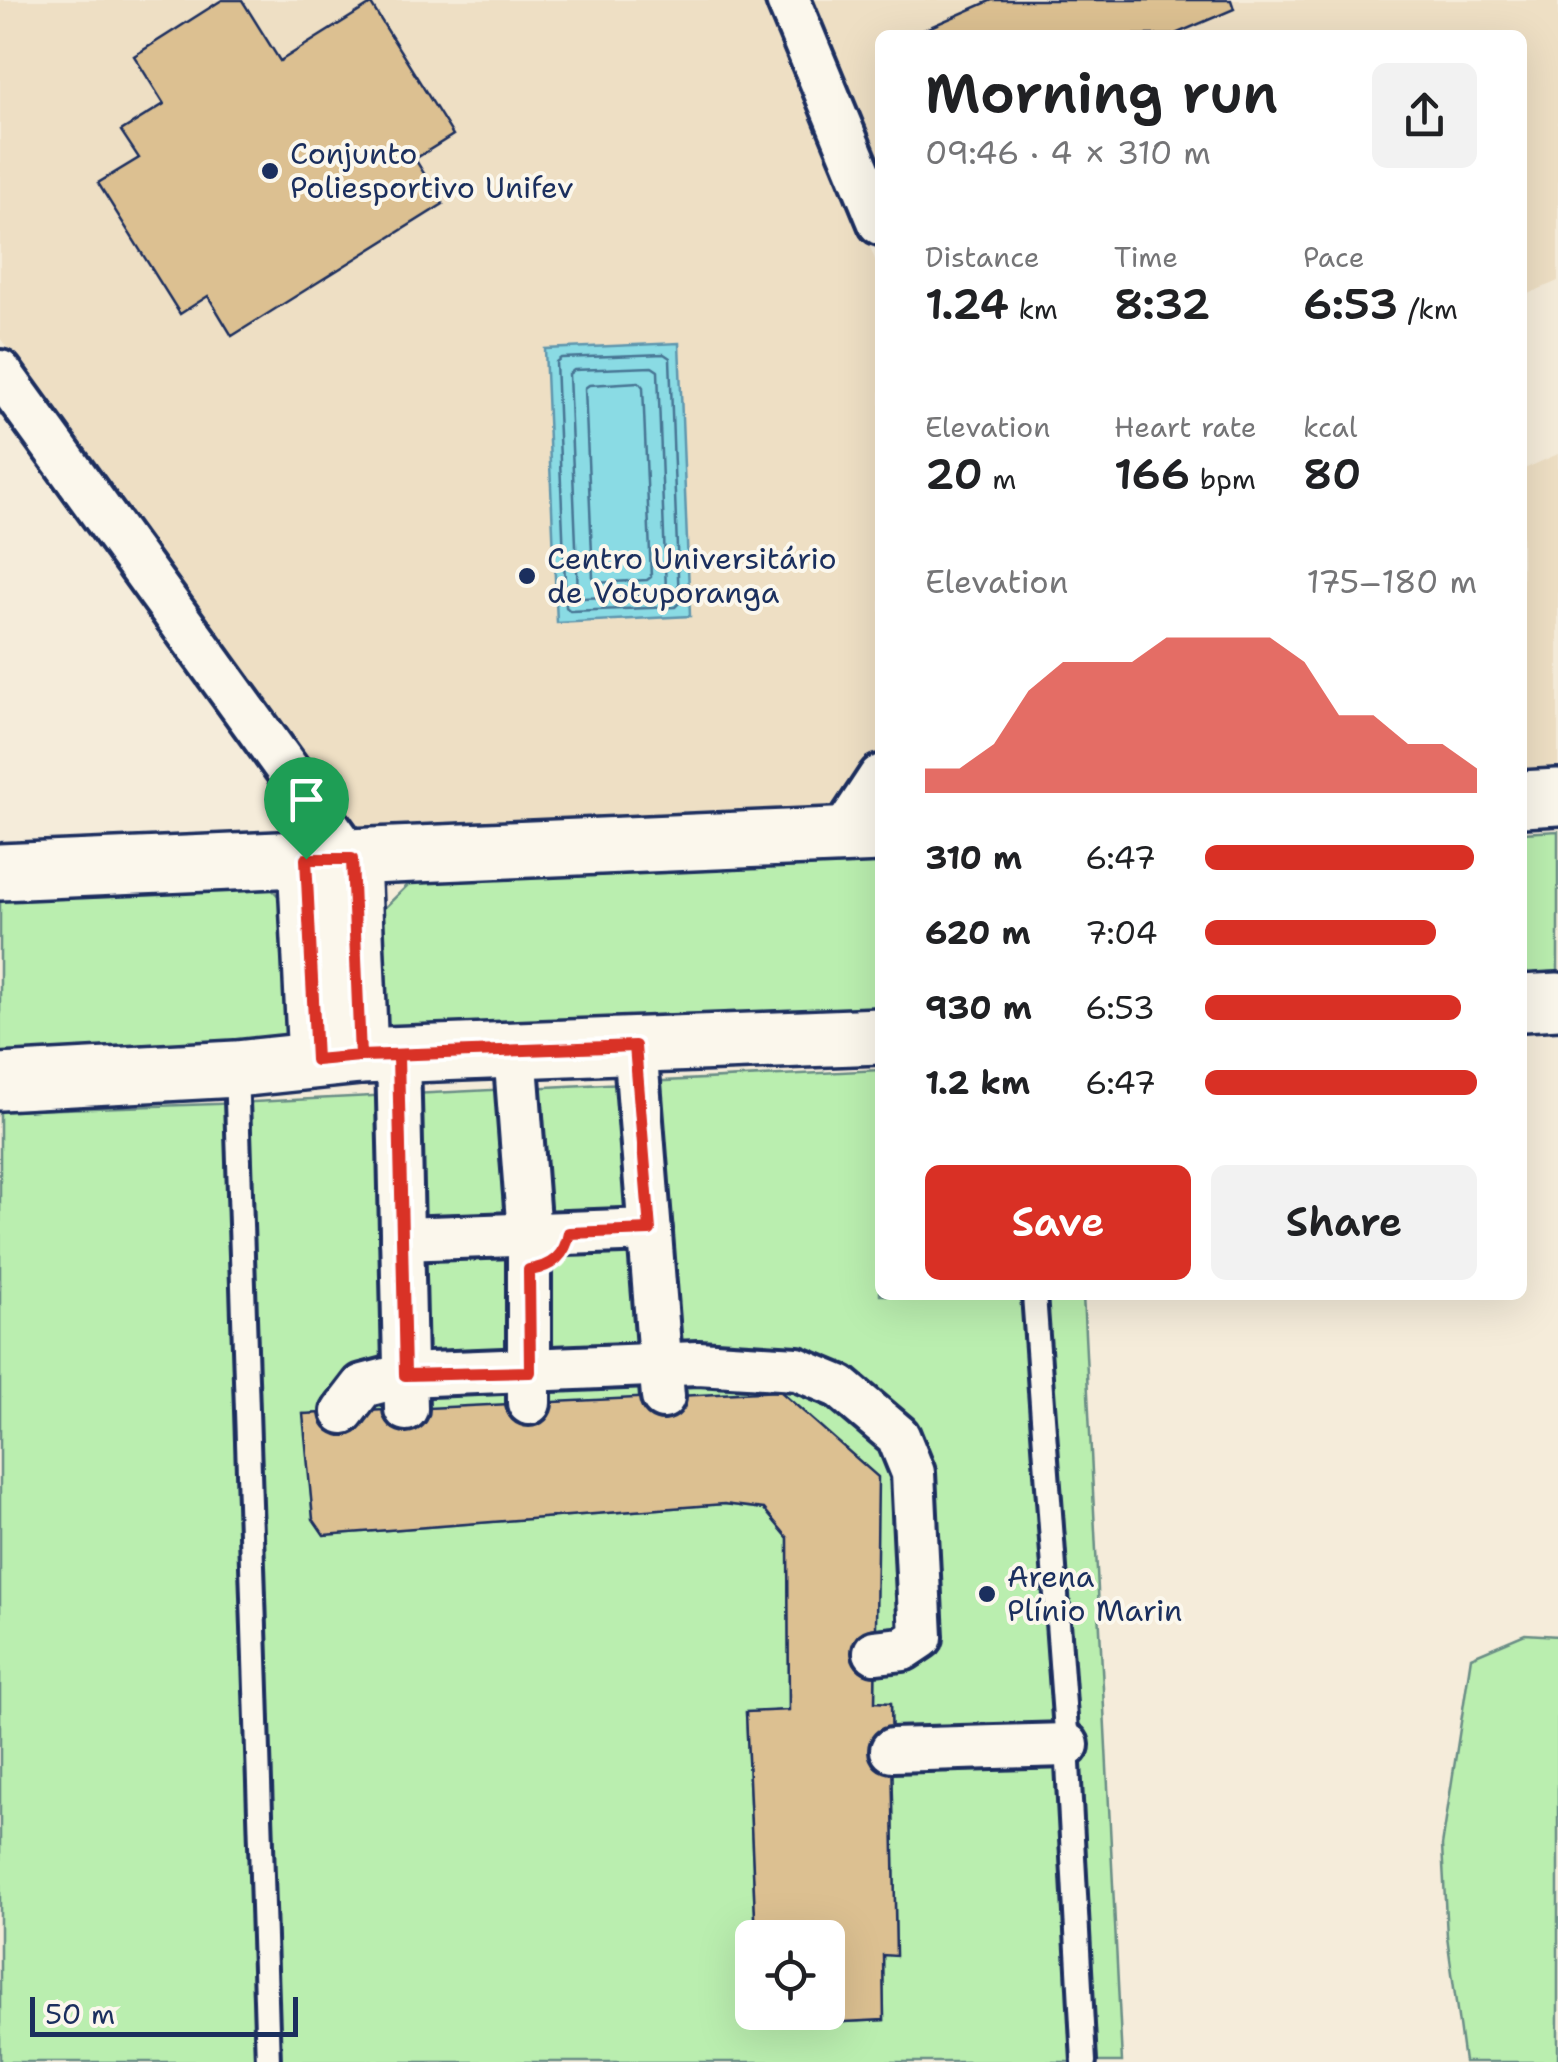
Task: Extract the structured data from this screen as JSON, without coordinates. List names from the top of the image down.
{
  "places": ["Conjunto Poliesportivo Unifev", "Centro Universitário de Votuporanga", "Arena Plínio Marin"],
  "scale_bar": "50 m",
  "page": {
    "heading": ["Morning run", "09:46 · 4 × 310 m"],
    "stats": [
      ["Distance", "1.24 km"],
      ["Time", "8:32"],
      ["Pace", "6:53 /km"],
      ["Elevation", "20 m"],
      ["Heart rate", "166 bpm"],
      ["kcal", "80"]
    ],
    "chart": ["Elevation", "175–180 m"],
    "list": [
      {
        "name": "310 m",
        "note": "6:47"
      },
      {
        "name": "620 m",
        "note": "7:04"
      },
      {
        "name": "930 m",
        "note": "6:53"
      },
      {
        "name": "1.2 km",
        "note": "6:47"
      }
    ],
    "buttons": ["Save", "Share"],
    "scale": "50 m"
  }
}
